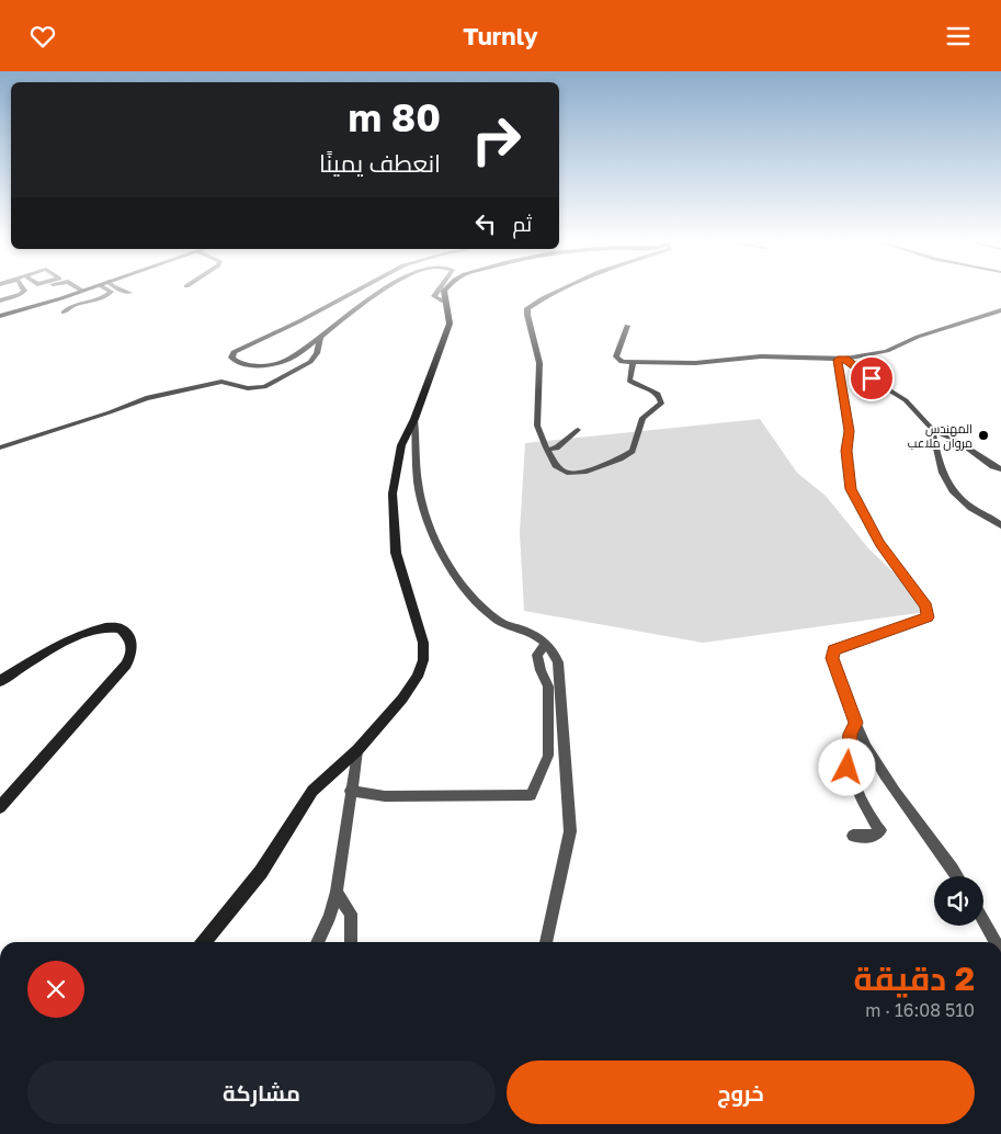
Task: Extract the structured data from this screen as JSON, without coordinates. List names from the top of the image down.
{
  "places": ["المهندس مروان ملاعب"],
  "page": {
    "header": "Turnly",
    "turn": ["80 m", "انعطف يمينًا"],
    "then": "ثم",
    "heading": ["2 دقيقة", "510 m · 16:08"],
    "buttons": ["خروج", "مشاركة"]
  }
}
